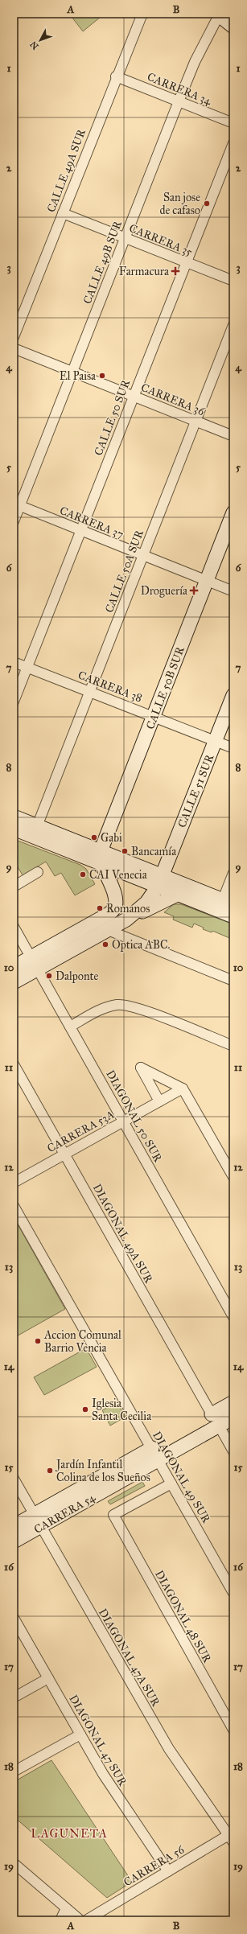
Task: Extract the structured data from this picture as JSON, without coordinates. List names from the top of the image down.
{
  "streets": {
    "main road": ["CALLE 50B SUR", "CALLE 51 SUR", "CARRERA 54"],
    "street": [
      "CARRERA 34",
      "CALLE 49A SUR",
      "CARRERA 35",
      "CALLE 49B SUR",
      "CARRERA 36",
      "CALLE 50 SUR",
      "CARRERA 37",
      "CALLE 50A SUR",
      "CARRERA 38",
      "DIAGONAL 50 SUR",
      "CARRERA 53A",
      "DIAGONAL 49A SUR",
      "DIAGONAL 49 SUR",
      "DIAGONAL 48 SUR",
      "DIAGONAL 47A SUR",
      "DIAGONAL 47 SUR",
      "CARRERA 56"
    ]
  },
  "crossings": [
    ["CARRERA 34", "CALLE 49A SUR"],
    ["CARRERA 34", "CALLE 49B SUR"],
    ["CALLE 49A SUR", "CARRERA 35"],
    ["CARRERA 35", "CALLE 49B SUR"],
    ["CARRERA 35", "CALLE 50 SUR"],
    ["CALLE 49B SUR", "CARRERA 36"],
    ["CALLE 49B SUR", "CARRERA 37"],
    ["CARRERA 36", "CALLE 50 SUR"],
    ["CARRERA 36", "CALLE 50A SUR"],
    ["CALLE 50 SUR", "CARRERA 37"],
    ["CALLE 50 SUR", "CARRERA 38"],
    ["CARRERA 37", "CALLE 50A SUR"],
    ["CARRERA 37", "CALLE 50B SUR"],
    ["CALLE 50A SUR", "CARRERA 38"],
    ["CARRERA 38", "CALLE 50B SUR"],
    ["CARRERA 38", "CALLE 51 SUR"],
    ["DIAGONAL 50 SUR", "CARRERA 53A"],
    ["CARRERA 53A", "DIAGONAL 49A SUR"],
    ["DIAGONAL 49A SUR", "CARRERA 54"],
    ["DIAGONAL 49 SUR", "CARRERA 54"],
    ["DIAGONAL 49 SUR", "DIAGONAL 48 SUR"],
    ["CARRERA 54", "DIAGONAL 47A SUR"],
    ["DIAGONAL 47A SUR", "CARRERA 56"],
    ["DIAGONAL 47 SUR", "CARRERA 56"]
  ],
  "districts": ["LAGUNETA"],
  "places": {
    "other": [
      "San jose de cafaso",
      "El Paisa",
      "Gabi",
      "Bancamía",
      "CAI Venecia",
      "Romanos",
      "Optica ABC.",
      "Dalponte",
      "Accion Comunal Barrio Vencia",
      "Iglesia Santa Cecilia",
      "Jardín Infantil Colina de los Sueños"
    ],
    "health": ["Farmacura", "Droguería"]
  },
  "north": "bottom left",
  "grid": {
    "columns": ["A", "B"],
    "rows": [
      "1",
      "2",
      "3",
      "4",
      "5",
      "6",
      "7",
      "8",
      "9",
      "10",
      "11",
      "12",
      "13",
      "14",
      "15",
      "16",
      "17",
      "18",
      "19"
    ]
  }
}
